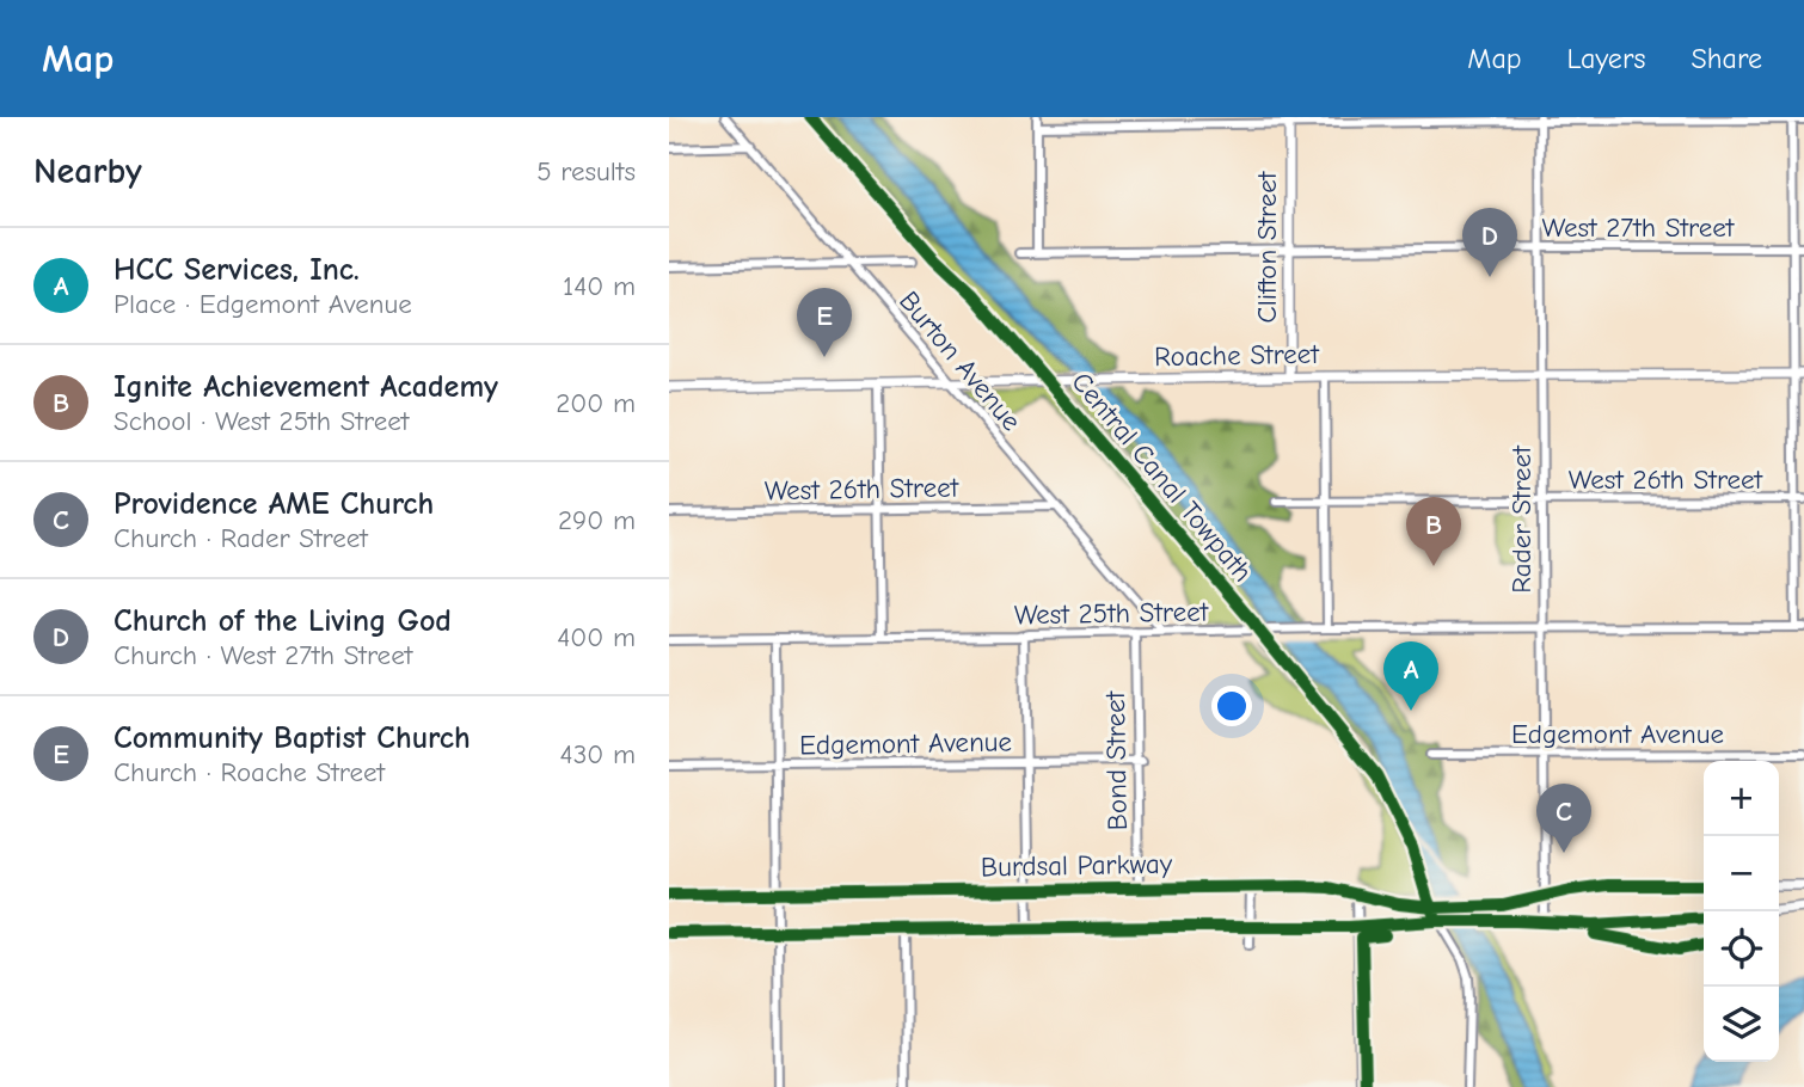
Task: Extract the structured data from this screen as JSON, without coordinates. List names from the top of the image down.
{
  "streets": {
    "street": [
      "West 27th Street",
      "Clifton Street",
      "Roache Street",
      "Burton Avenue",
      "West 26th Street",
      "Rader Street",
      "West 25th Street",
      "Edgemont Avenue",
      "Bond Street",
      "Burdsal Parkway"
    ],
    "cycle path": ["Central Canal Towpath"]
  },
  "crossings": [
    ["West 27th Street", "Clifton Street"],
    ["West 27th Street", "Rader Street"],
    ["Clifton Street", "Roache Street"],
    ["Roache Street", "Burton Avenue"],
    ["Roache Street", "Rader Street"],
    ["Burton Avenue", "West 26th Street"],
    ["Burton Avenue", "West 25th Street"],
    ["West 26th Street", "Rader Street"],
    ["Rader Street", "West 25th Street"],
    ["Rader Street", "Edgemont Avenue"],
    ["Rader Street", "Burdsal Parkway"],
    ["West 25th Street", "Bond Street"],
    ["Edgemont Avenue", "Bond Street"],
    ["Bond Street", "Burdsal Parkway"]
  ],
  "page": {
    "header": "Map",
    "nav": ["Map", "Layers", "Share"],
    "heading": ["Nearby", "5 results"],
    "pins": [
      "D",
      "E",
      "B",
      "A",
      "C"
    ],
    "list": [
      {
        "mark": "A",
        "name": "HCC Services, Inc.",
        "note": "Place · Edgemont Avenue",
        "value": "140 m"
      },
      {
        "mark": "B",
        "name": "Ignite Achievement Academy",
        "note": "School · West 25th Street",
        "value": "200 m"
      },
      {
        "mark": "C",
        "name": "Providence AME Church",
        "note": "Church · Rader Street",
        "value": "290 m"
      },
      {
        "mark": "D",
        "name": "Church of the Living God",
        "note": "Church · West 27th Street",
        "value": "400 m"
      },
      {
        "mark": "E",
        "name": "Community Baptist Church",
        "note": "Church · Roache Street",
        "value": "430 m"
      }
    ],
    "map_buttons": ["+", "−"]
  }
}
